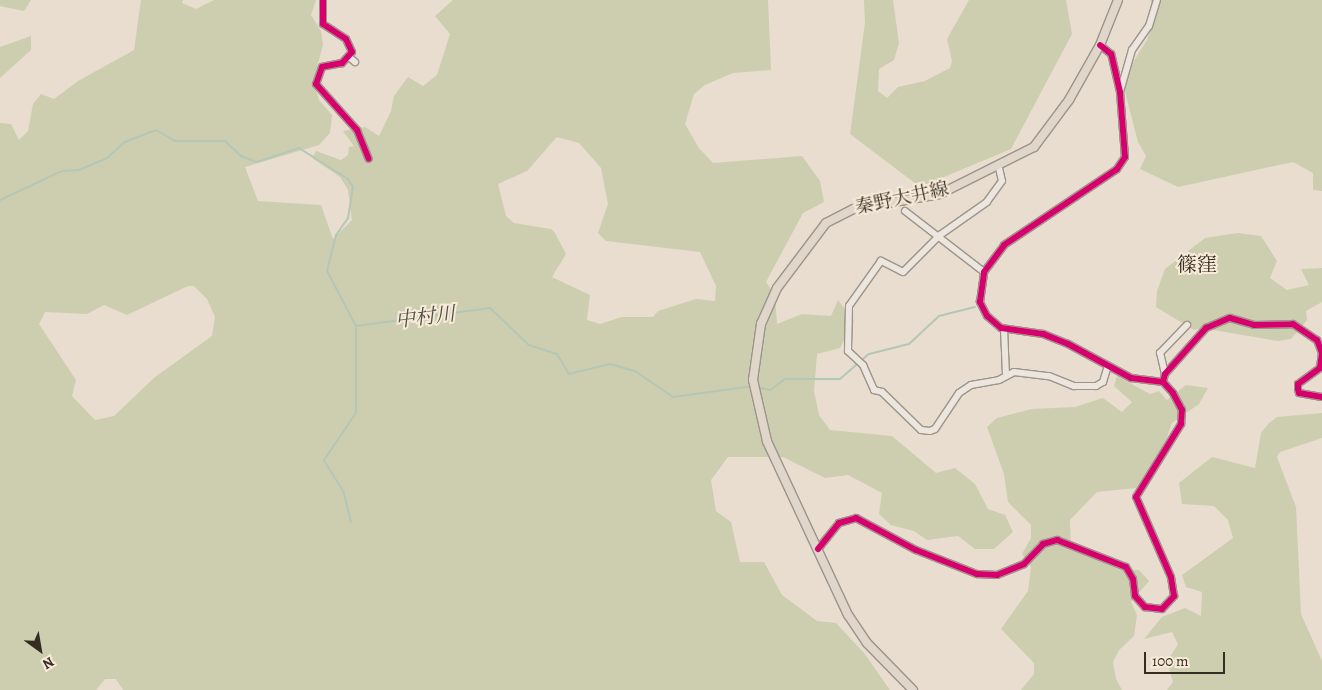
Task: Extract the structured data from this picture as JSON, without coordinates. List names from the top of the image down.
{
  "streets": {
    "main road": ["秦野大井線"]
  },
  "districts": ["篠窪"],
  "water": ["中村川"],
  "scale_bar": "100 m",
  "north": "bottom right"
}
